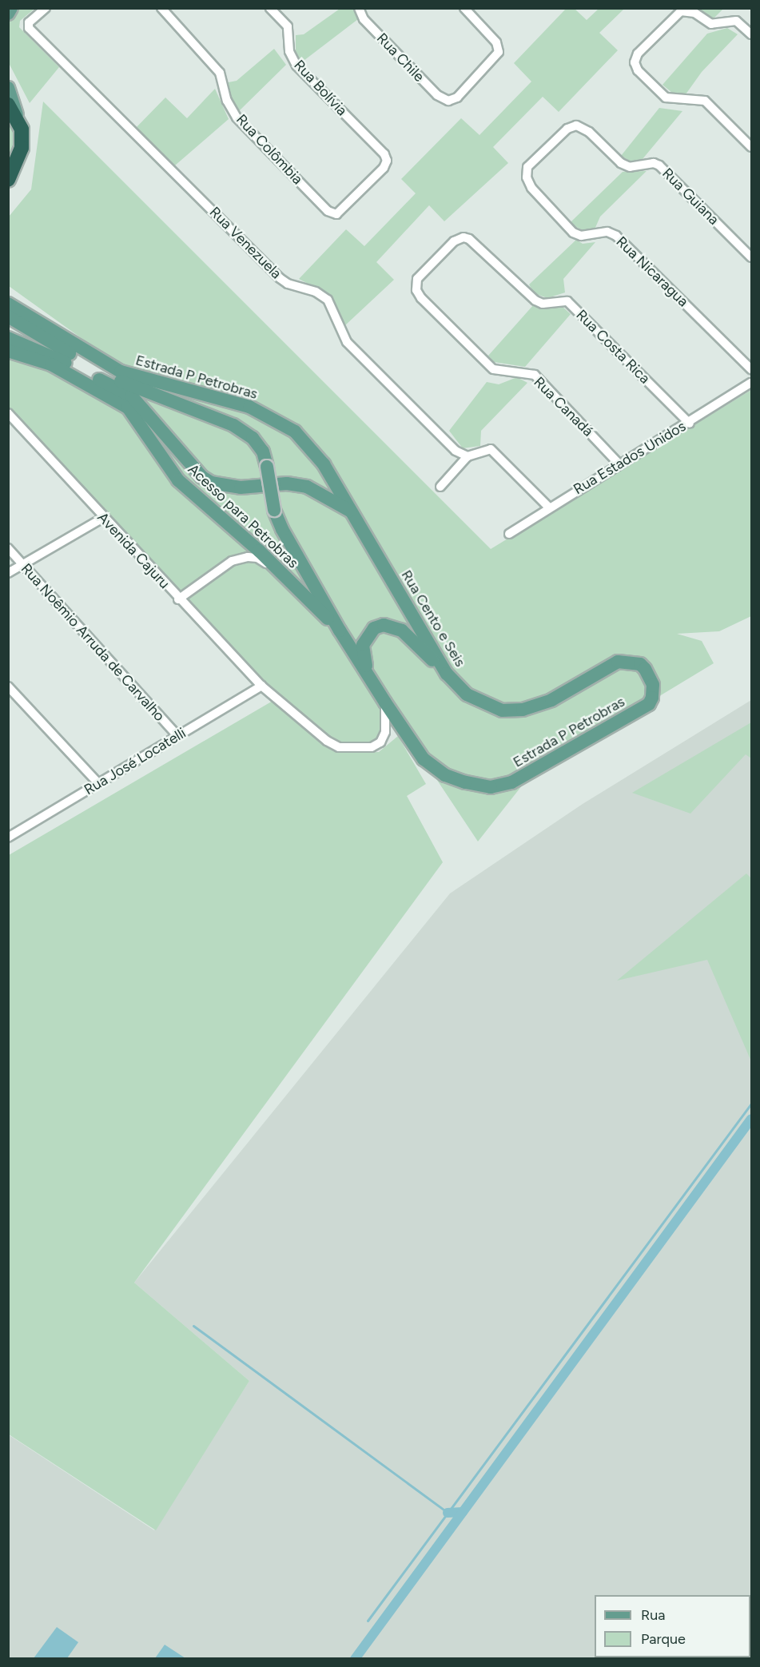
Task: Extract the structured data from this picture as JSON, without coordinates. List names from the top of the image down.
{
  "streets": {
    "main road": ["Estrada P Petrobras", "Acesso para Petrobras", "Rua Cento e Seis"],
    "street": [
      "Rua Chile",
      "Rua Bolívia",
      "Rua Colômbia",
      "Rua Guiana",
      "Rua Venezuela",
      "Rua Nicaragua",
      "Rua Costa Rica",
      "Rua Canadá",
      "Rua Estados Unidos",
      "Avenida Cajuru",
      "Rua Noêmio Arruda de Carvalho",
      "Rua José Locatelli"
    ]
  },
  "crossings": [
    ["Rua Bolívia", "Rua Colômbia"],
    ["Rua Guiana", "Rua Nicaragua"],
    ["Rua Costa Rica", "Rua Canadá"],
    ["Rua Costa Rica", "Rua Estados Unidos"],
    ["Estrada P Petrobras", "Acesso para Petrobras"],
    ["Estrada P Petrobras", "Rua Cento e Seis"],
    ["Rua Canadá", "Rua Estados Unidos"],
    ["Acesso para Petrobras", "Avenida Cajuru"],
    ["Avenida Cajuru", "Rua José Locatelli"],
    ["Rua Noêmio Arruda de Carvalho", "Rua José Locatelli"]
  ],
  "legend": ["Rua", "Parque"]
}
